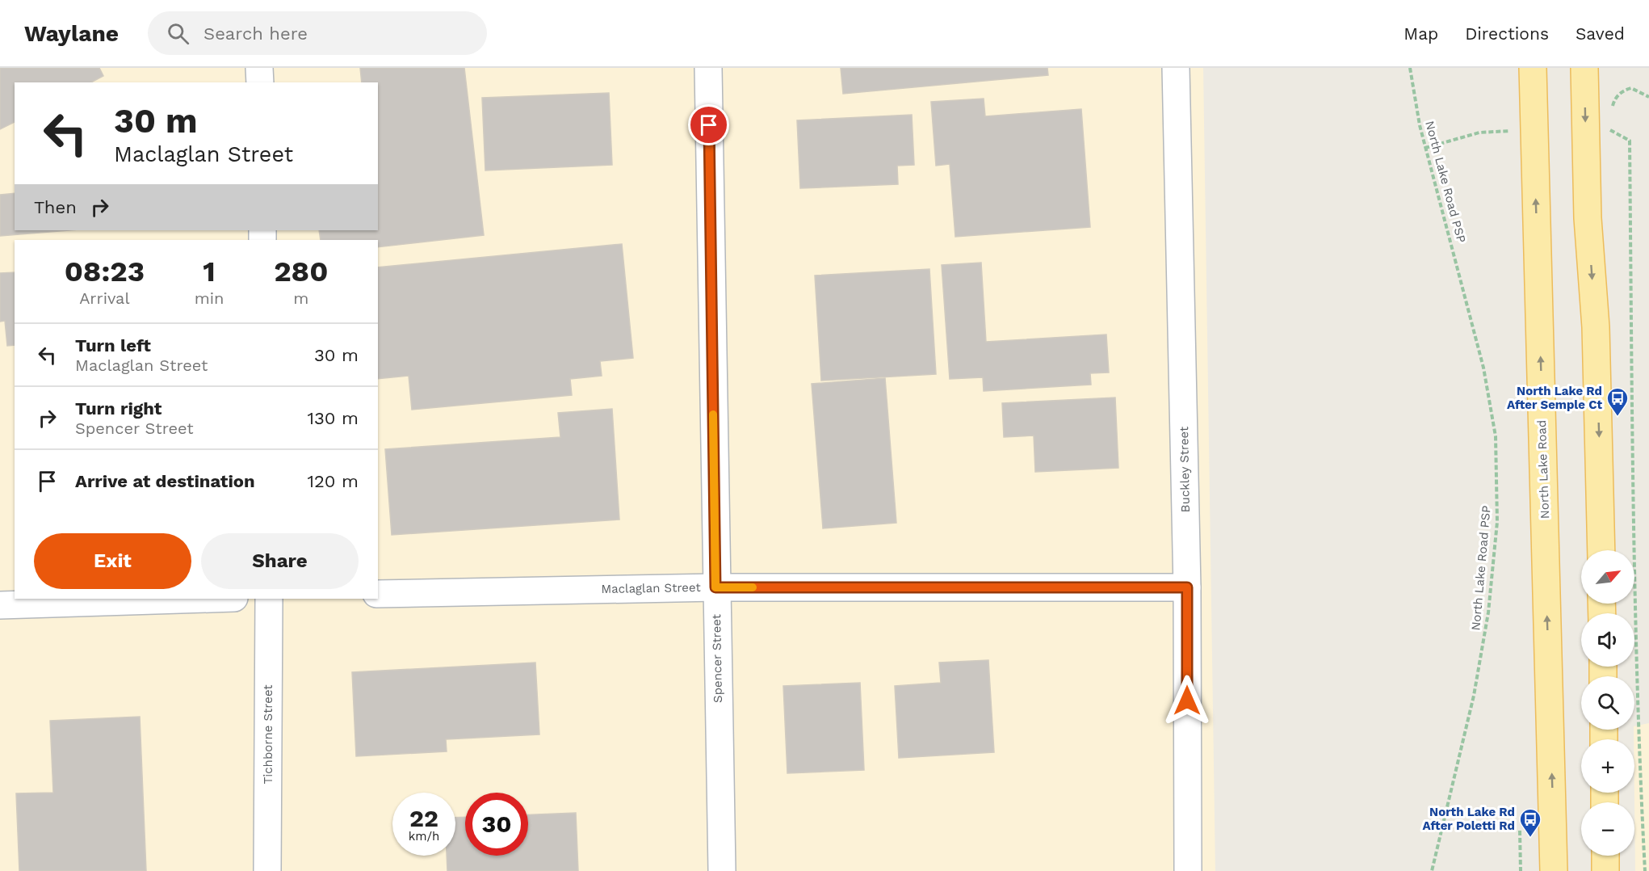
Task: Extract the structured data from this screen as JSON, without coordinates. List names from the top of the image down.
{
  "streets": {
    "main road": ["North Lake Road"],
    "street": [
      "Buckley Street",
      "Maclaglan Street",
      "Spencer Street",
      "Tichborne Street"
    ],
    "path": ["North Lake Road PSP"]
  },
  "crossings": [
    ["Buckley Street", "Maclaglan Street"],
    ["Maclaglan Street", "Spencer Street"]
  ],
  "places": {
    "bus stop": ["North Lake Rd After Semple Ct", "North Lake Rd After Poletti Rd"]
  },
  "north": "top right",
  "page": {
    "header": "Waylane",
    "search": "Search here",
    "nav": ["Map", "Directions", "Saved"],
    "turn": ["30 m", "Maclaglan Street"],
    "then": "Then",
    "eta": [
      "08:23",
      "Arrival",
      "1",
      "min",
      "280",
      "m"
    ],
    "list": [
      {
        "name": "Turn left",
        "note": "Maclaglan Street",
        "value": "30 m"
      },
      {
        "name": "Turn right",
        "note": "Spencer Street",
        "value": "130 m"
      },
      {
        "name": "Arrive at destination",
        "value": "120 m"
      }
    ],
    "buttons": ["Exit", "Share"],
    "map_buttons": ["+", "−"],
    "speed": "22 km/h",
    "limit": "30"
  }
}
